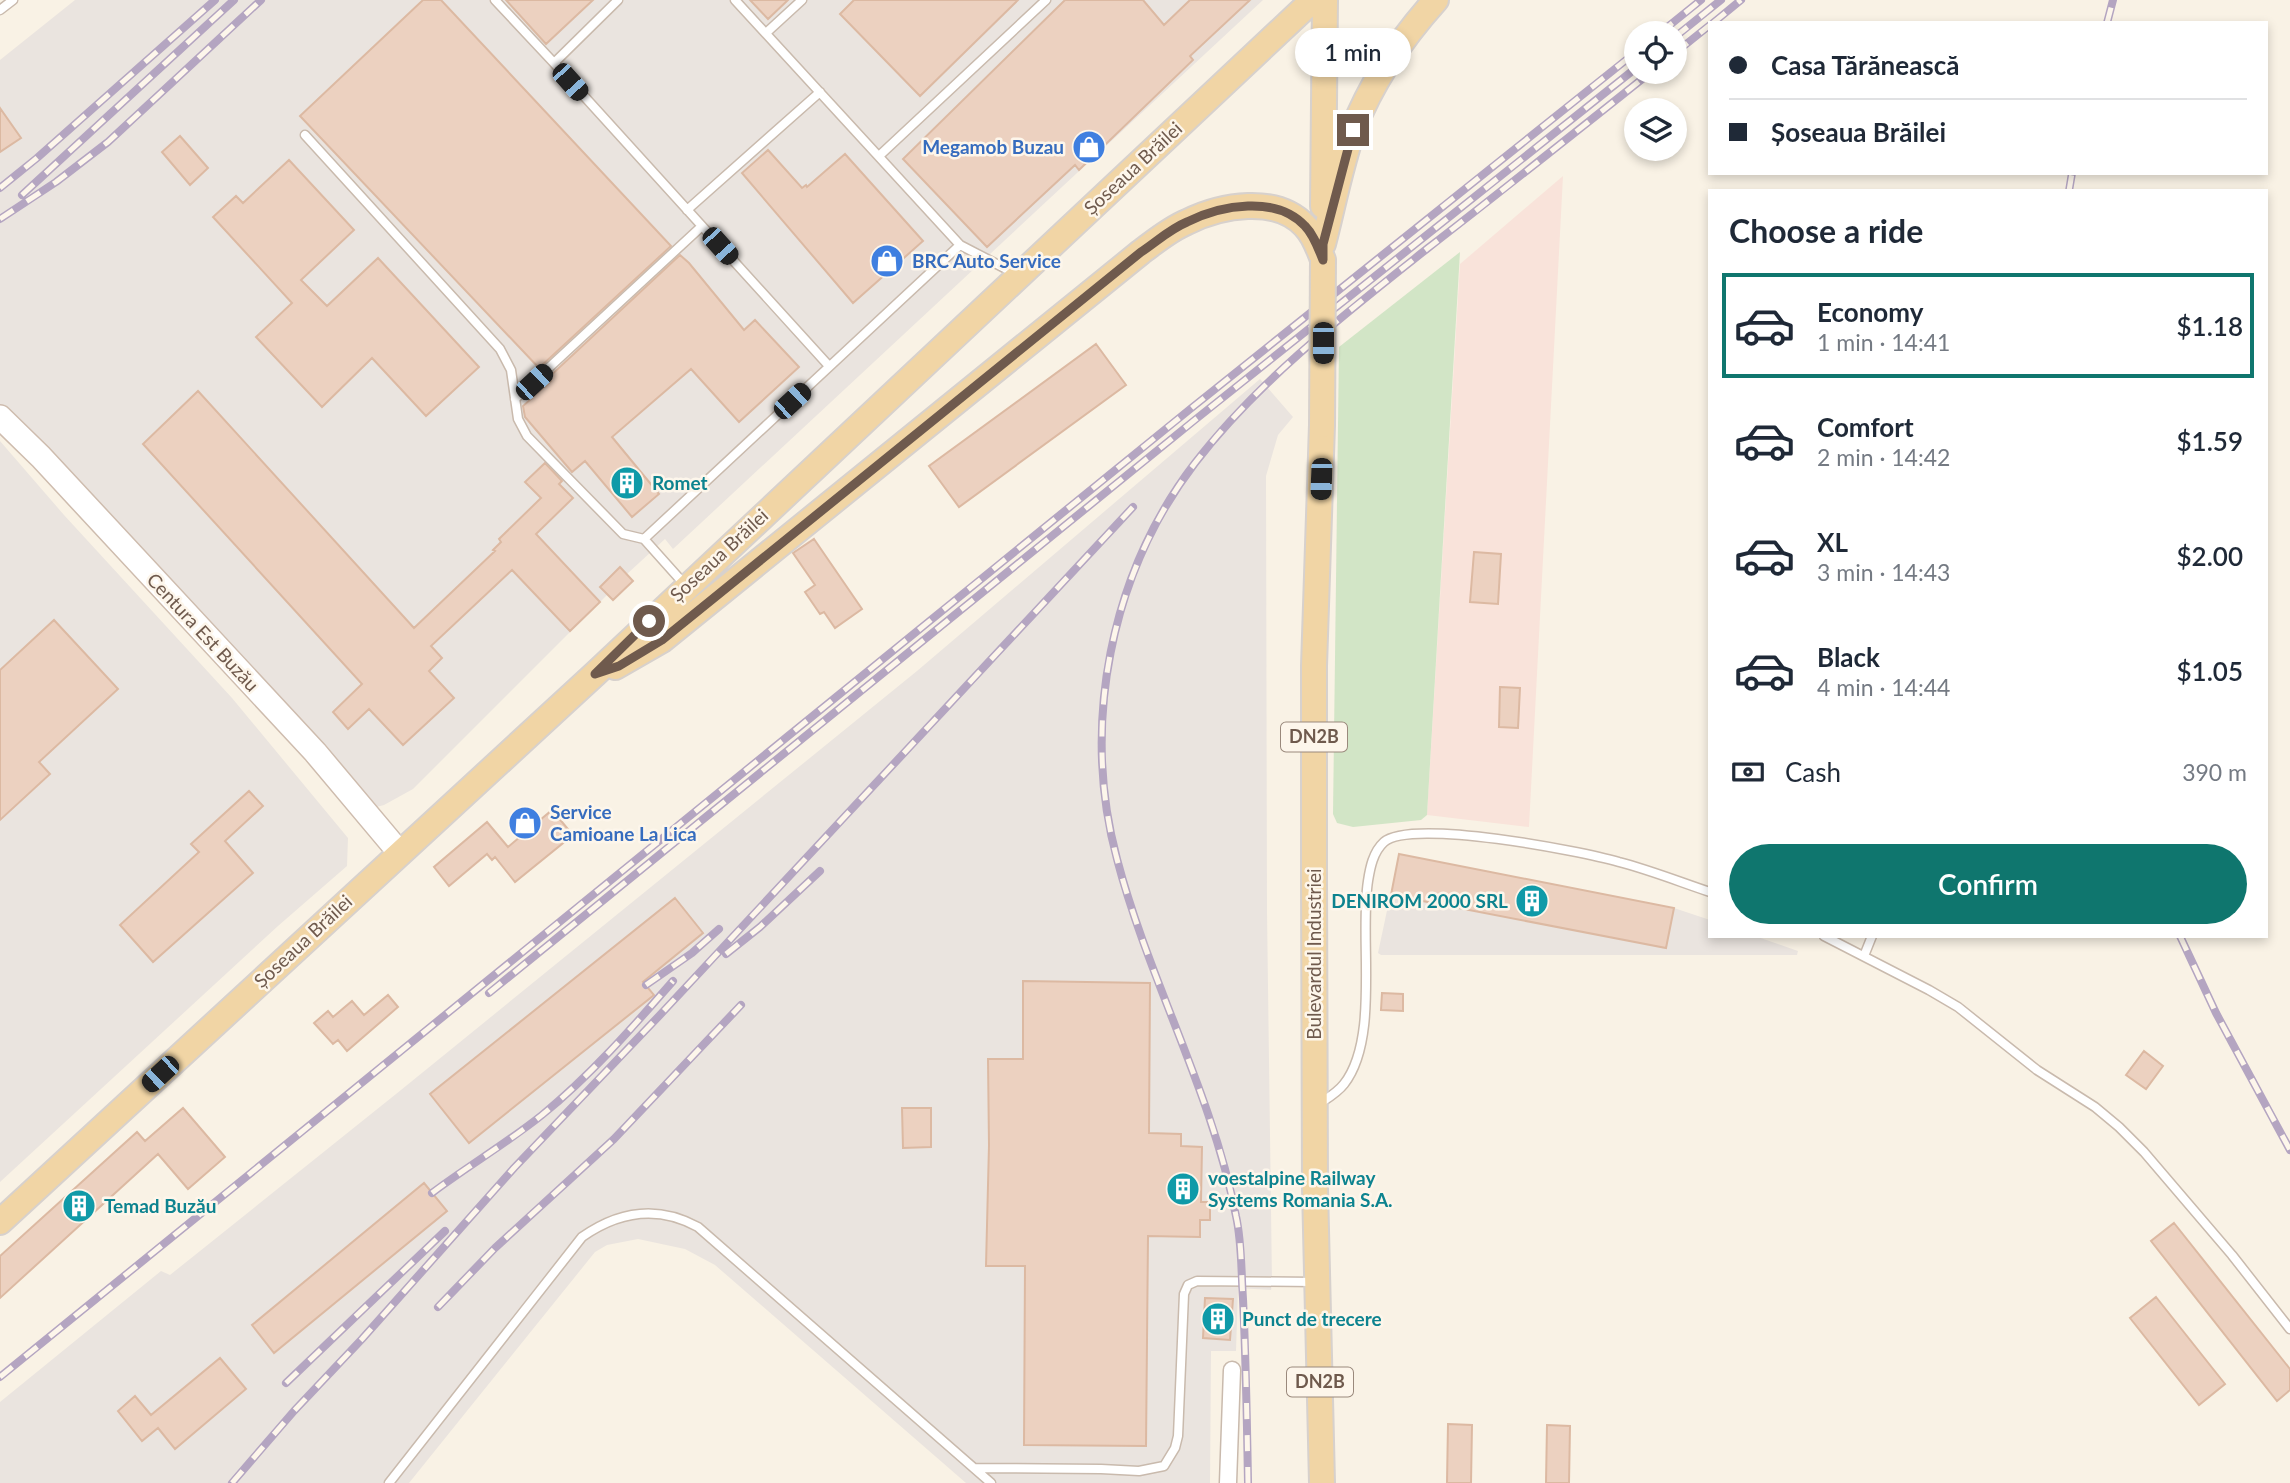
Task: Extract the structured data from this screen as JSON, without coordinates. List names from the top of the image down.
{
  "streets": {
    "main road": [
      "Șoseaua Brăilei",
      "Centura Est Buzău",
      "DN2B",
      "Bulevardul Industriei"
    ]
  },
  "crossings": [
    ["Șoseaua Brăilei", "Centura Est Buzău"],
    ["Șoseaua Brăilei", "DN2B"],
    ["DN2B", "Bulevardul Industriei"]
  ],
  "places": {
    "shop": ["Megamob Buzau", "BRC Auto Service", "Service Camioane La Lica"],
    "building": [
      "Romet",
      "DENIROM 2000 SRL",
      "voestalpine Railway Systems Romania S.A.",
      "Temad Buzău",
      "Punct de trecere"
    ]
  },
  "page": {
    "banner": ["Casa Tărănească", "Șoseaua Brăilei"],
    "bubble": "1 min",
    "heading": "Choose a ride",
    "list": [
      {
        "name": "Economy",
        "note": "1 min · 14:41",
        "value": "$1.18"
      },
      {
        "name": "Comfort",
        "note": "2 min · 14:42",
        "value": "$1.59"
      },
      {
        "name": "XL",
        "note": "3 min · 14:43",
        "value": "$2.00"
      },
      {
        "name": "Black",
        "note": "4 min · 14:44",
        "value": "$1.05"
      }
    ],
    "pay": ["Cash", "390 m"],
    "buttons": "Confirm"
  }
}
